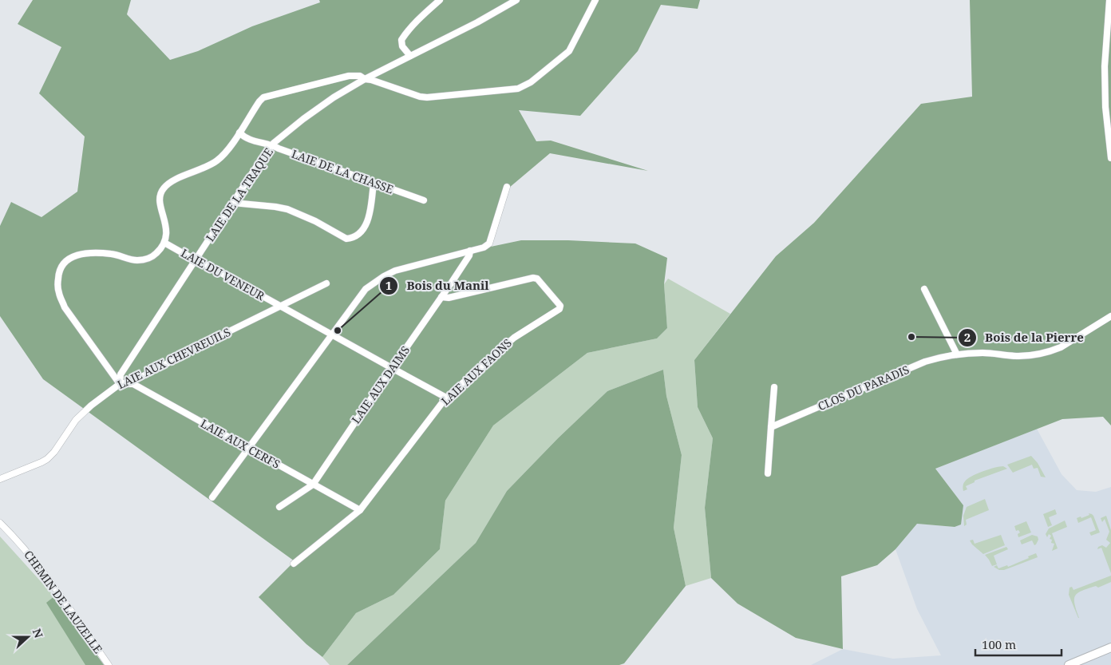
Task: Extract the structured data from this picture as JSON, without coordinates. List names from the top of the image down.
{
  "streets": {
    "street": [
      "LAIE DE LA CHASSE",
      "LAIE DE LA TRAQUE",
      "LAIE DU VENEUR",
      "LAIE AUX CHEVREUILS",
      "LAIE AUX FAONS",
      "LAIE AUX DAIMS",
      "CLOS DU PARADIS",
      "LAIE AUX CERFS",
      "CHEMIN DE LAUZELLE"
    ]
  },
  "crossings": [
    ["LAIE DE LA CHASSE", "LAIE DE LA TRAQUE"],
    ["LAIE DE LA TRAQUE", "LAIE DU VENEUR"],
    ["LAIE DE LA TRAQUE", "LAIE AUX CHEVREUILS"],
    ["LAIE DE LA TRAQUE", "LAIE AUX CERFS"],
    ["LAIE DU VENEUR", "LAIE AUX CHEVREUILS"],
    ["LAIE DU VENEUR", "LAIE AUX FAONS"],
    ["LAIE DU VENEUR", "LAIE AUX DAIMS"],
    ["LAIE AUX CHEVREUILS", "LAIE AUX CERFS"],
    ["LAIE AUX FAONS", "LAIE AUX DAIMS"],
    ["LAIE AUX FAONS", "LAIE AUX CERFS"],
    ["LAIE AUX DAIMS", "LAIE AUX CERFS"]
  ],
  "places": ["Bois du Manil", "Bois de la Pierre"],
  "scale_bar": "100 m",
  "north": "right"
}
